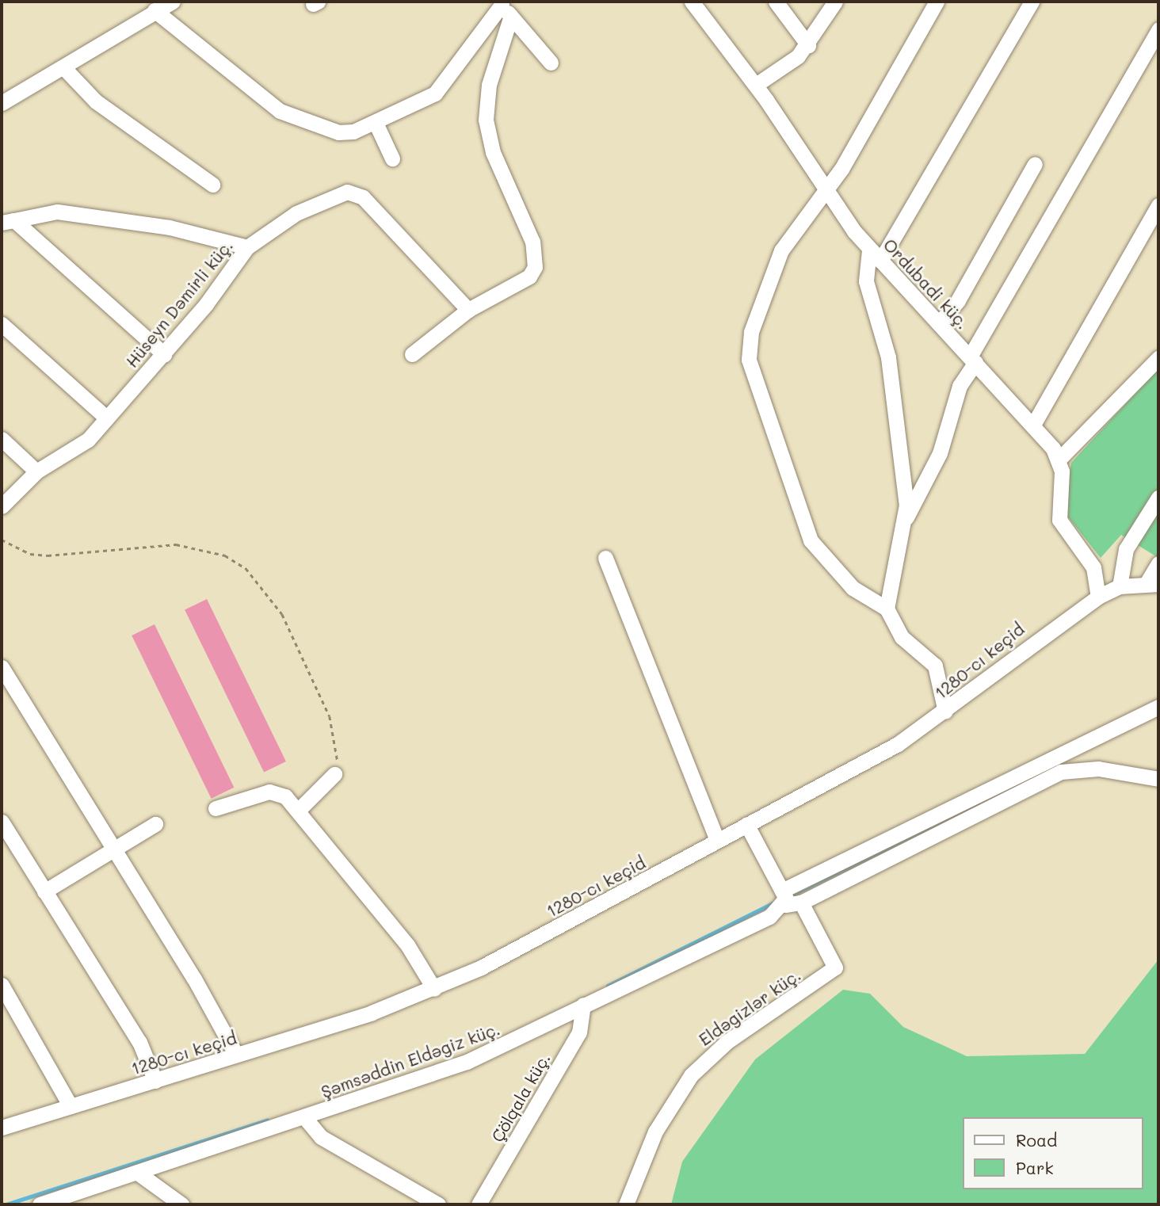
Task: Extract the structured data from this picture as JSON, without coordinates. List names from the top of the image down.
{
  "streets": {
    "street": [
      "Ordubadi küç.",
      "Hüseyn Dəmirli küç.",
      "1280-cı keçid",
      "Eldəgizlər küç.",
      "Şəmsəddin Eldəgiz küç.",
      "Çölqala küç."
    ]
  },
  "crossings": [
    ["Eldəgizlər küç.", "Şəmsəddin Eldəgiz küç."],
    ["Şəmsəddin Eldəgiz küç.", "Çölqala küç."]
  ],
  "legend": ["Road", "Park"]
}
